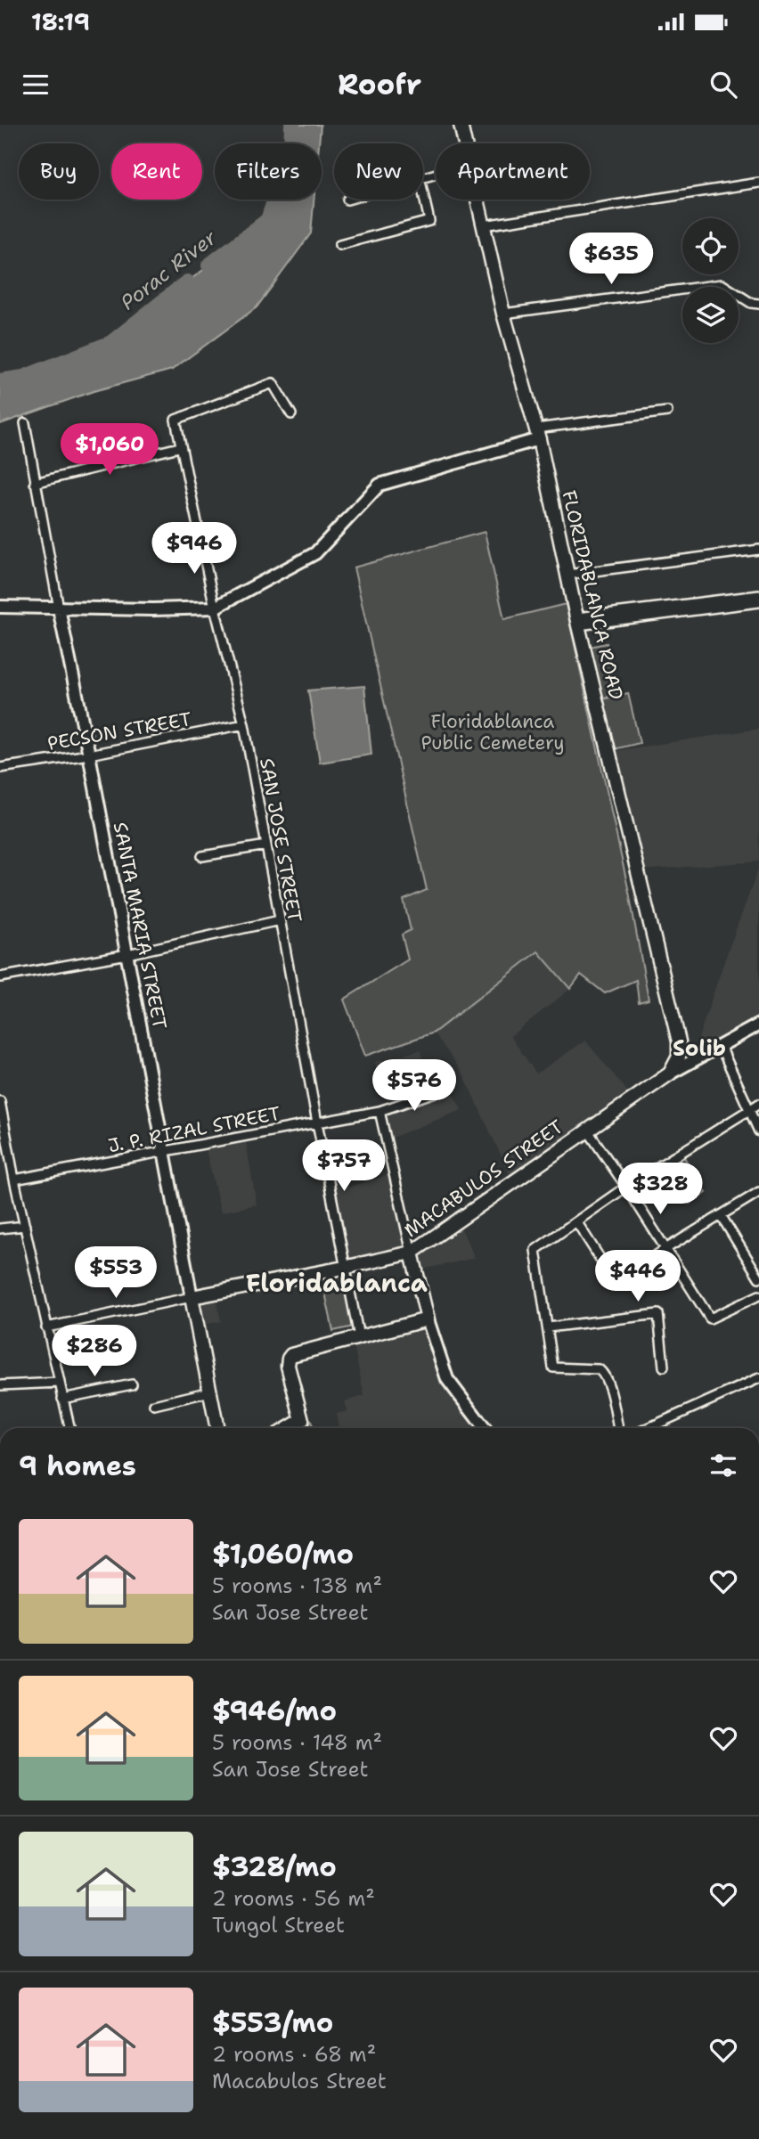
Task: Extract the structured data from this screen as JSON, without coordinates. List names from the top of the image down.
{
  "streets": {
    "main road": ["FLORIDABLANCA ROAD", "SANTA MARIA STREET", "MACABULOS STREET"],
    "street": ["PECSON STREET", "SAN JOSE STREET", "J. P. RIZAL STREET"]
  },
  "crossings": [
    ["FLORIDABLANCA ROAD", "MACABULOS STREET"],
    ["PECSON STREET", "SAN JOSE STREET"],
    ["PECSON STREET", "SANTA MARIA STREET"],
    ["SAN JOSE STREET", "J. P. RIZAL STREET"],
    ["SAN JOSE STREET", "MACABULOS STREET"],
    ["SANTA MARIA STREET", "J. P. RIZAL STREET"],
    ["SANTA MARIA STREET", "MACABULOS STREET"]
  ],
  "districts": ["Solib", "Floridablanca"],
  "water": ["Porac River"],
  "parks": ["Floridablanca Public Cemetery"],
  "page": {
    "status": "18:19",
    "header": "Roofr",
    "chip": [
      "Buy",
      "Rent",
      "Filters",
      "New",
      "Apartment"
    ],
    "price": [
      "$635",
      "$1,060",
      "$946",
      "$576",
      "$757",
      "$328",
      "$553",
      "$446",
      "$286"
    ],
    "heading": "9 homes",
    "list": [
      {
        "name": "$1,060/mo",
        "note": "5 rooms · 138 m² · San Jose Street"
      },
      {
        "name": "$946/mo",
        "note": "5 rooms · 148 m² · San Jose Street"
      },
      {
        "name": "$328/mo",
        "note": "2 rooms · 56 m² · Tungol Street"
      },
      {
        "name": "$553/mo",
        "note": "2 rooms · 68 m² · Macabulos Street"
      }
    ]
  }
}
